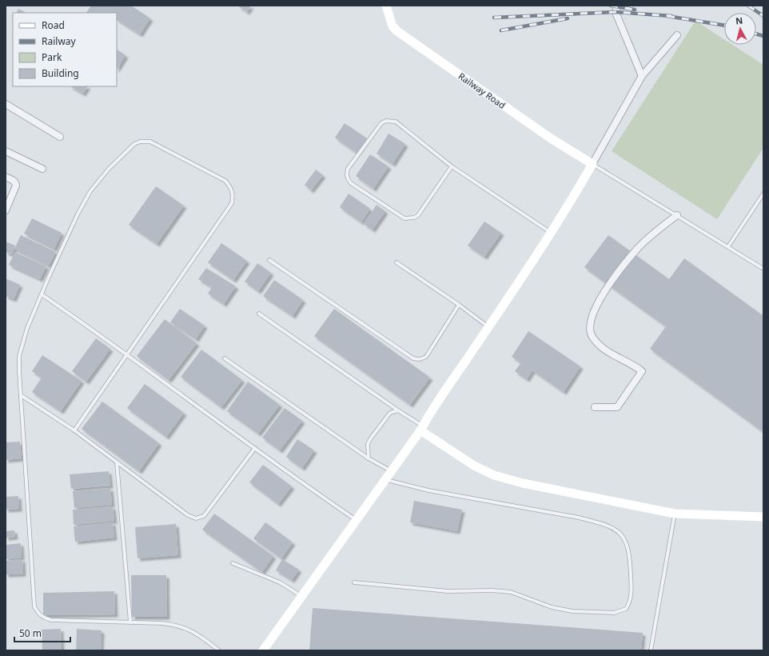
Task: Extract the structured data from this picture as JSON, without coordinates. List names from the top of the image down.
{
  "streets": {
    "street": ["Railway Road"]
  },
  "legend": [
    "Road",
    "Railway",
    "Park",
    "Building"
  ],
  "scale_bar": "50 m",
  "north": "top"
}
